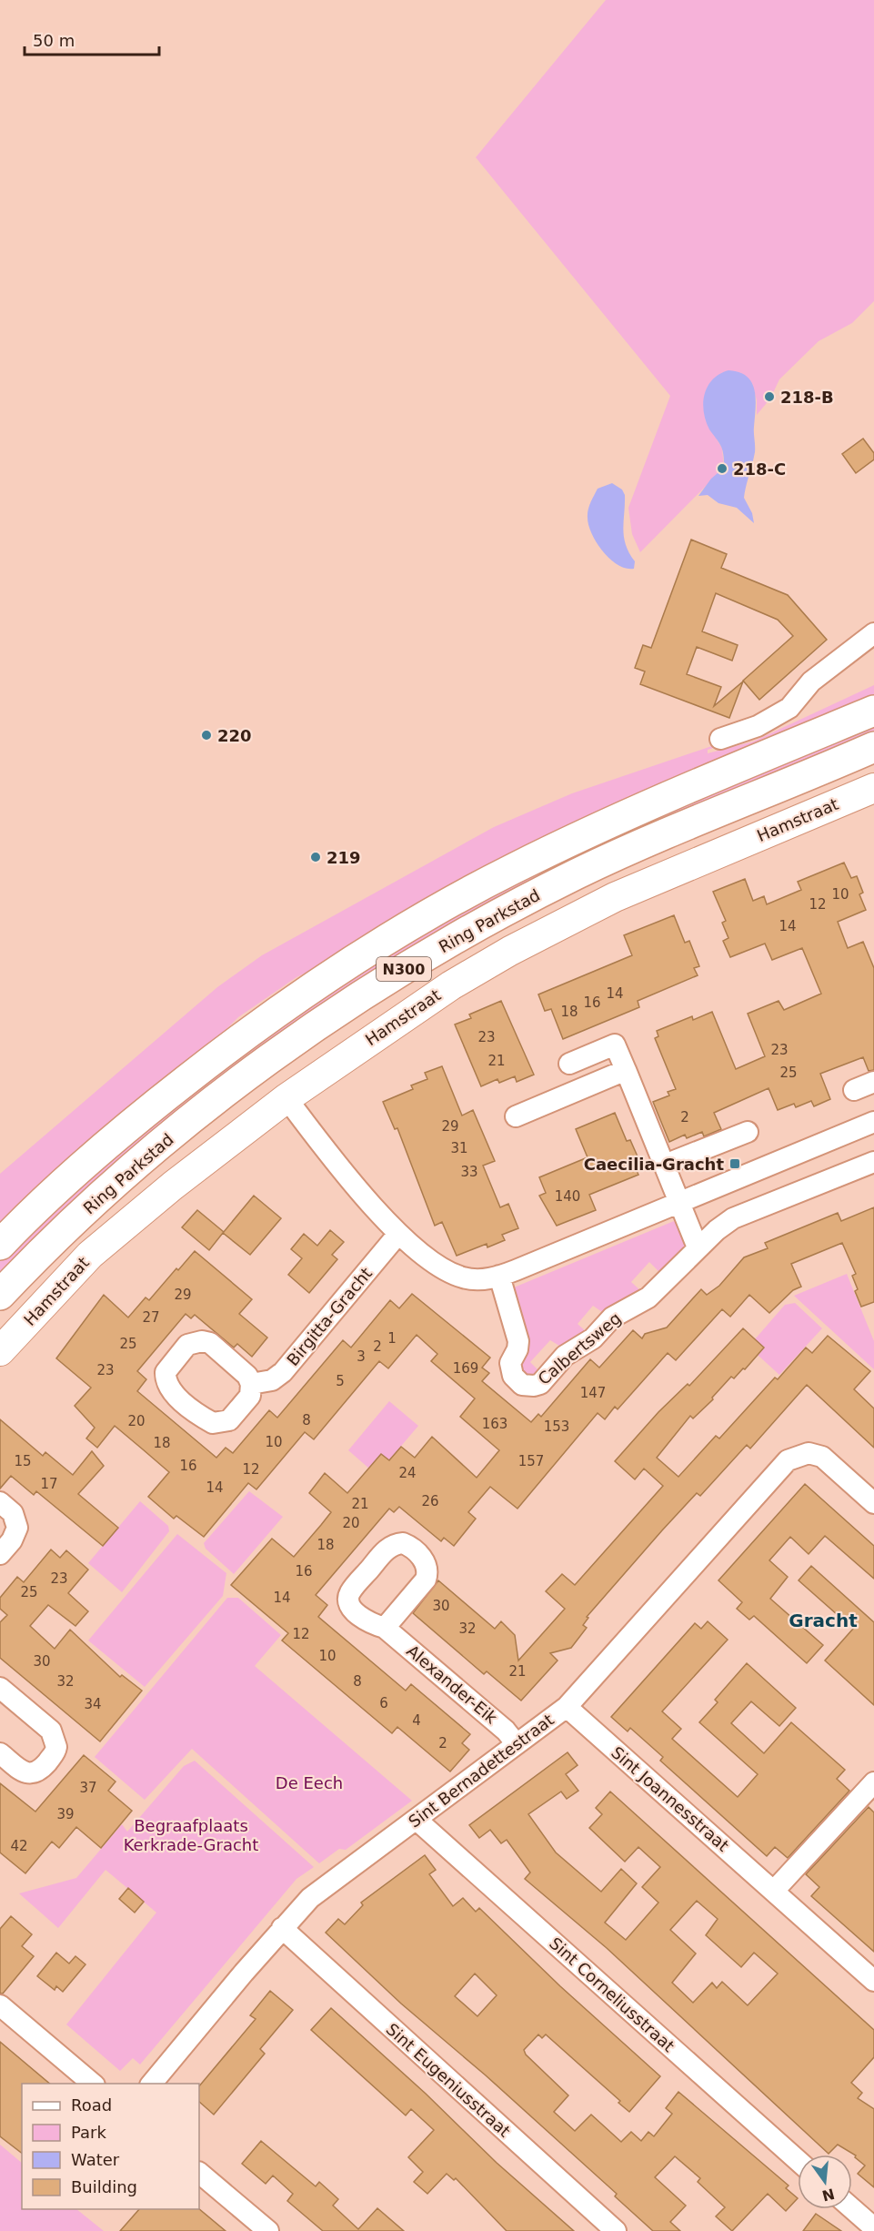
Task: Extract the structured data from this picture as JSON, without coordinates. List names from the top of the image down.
{
  "streets": {
    "highway": ["Ring Parkstad", "N300"],
    "street": [
      "Hamstraat",
      "Birgitta-Gracht",
      "Calbertsweg",
      "Alexander-Eik",
      "Sint Bernadettestraat",
      "Sint Joannesstraat",
      "Sint Corneliusstraat",
      "Sint Eugeniusstraat"
    ]
  },
  "crossings": [
    ["Alexander-Eik", "Sint Bernadettestraat"],
    ["Sint Bernadettestraat", "Sint Joannesstraat"],
    ["Sint Bernadettestraat", "Sint Corneliusstraat"],
    ["Sint Bernadettestraat", "Sint Eugeniusstraat"]
  ],
  "districts": ["Gracht"],
  "parks": ["De Eech", "Begraafplaats Kerkrade-Gracht"],
  "places": {
    "other": [
      "218-B",
      "218-C",
      "220",
      "219"
    ],
    "transit": ["Caecilia-Gracht"]
  },
  "house_numbers": [
    "10",
    "12",
    "14",
    "14",
    "16",
    "18",
    "23",
    "23",
    "21",
    "25",
    "2",
    "29",
    "31",
    "33",
    "140",
    "29",
    "27",
    "1",
    "25",
    "2",
    "3",
    "169",
    "23",
    "5",
    "147",
    "8",
    "20",
    "163",
    "153",
    "10",
    "18",
    "15",
    "157",
    "16",
    "12",
    "24",
    "17",
    "14",
    "26",
    "21",
    "20",
    "18",
    "16",
    "23",
    "25",
    "14",
    "30",
    "32",
    "12",
    "10",
    "30",
    "21",
    "32",
    "8",
    "6",
    "34",
    "4",
    "2",
    "37",
    "39",
    "42"
  ],
  "legend": [
    "Road",
    "Park",
    "Water",
    "Building"
  ],
  "scale_bar": "50 m",
  "north": "bottom"
}
